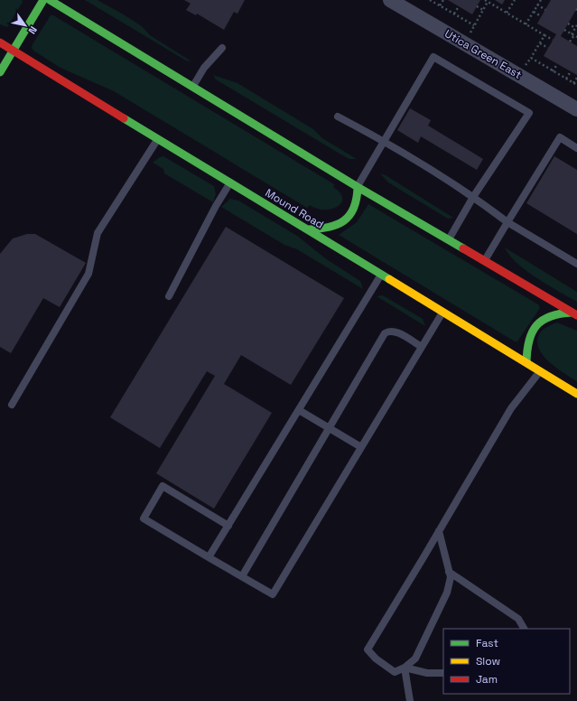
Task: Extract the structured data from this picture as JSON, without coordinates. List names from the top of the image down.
{
  "streets": {
    "main road": ["Mound Road"],
    "street": ["Utica Green East"]
  },
  "legend": ["Fast", "Slow", "Jam"],
  "north": "bottom right"
}
